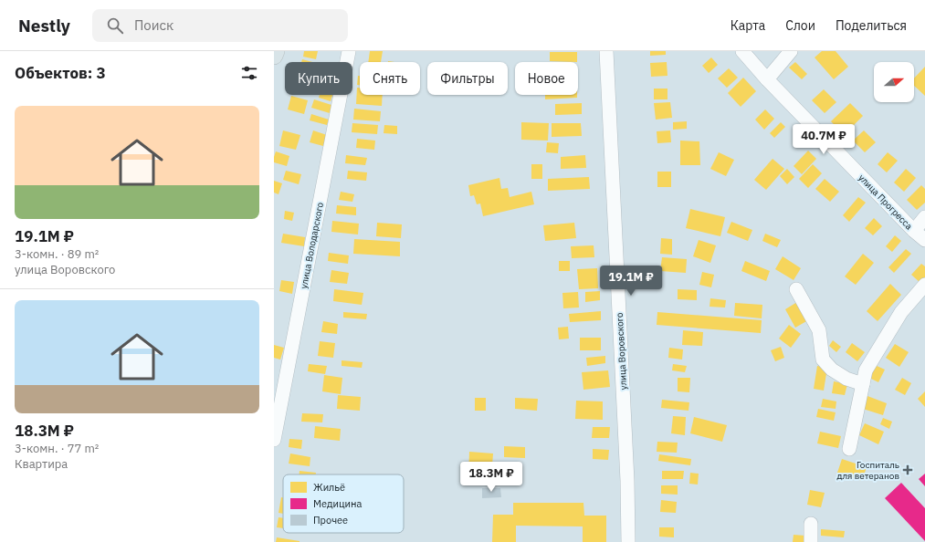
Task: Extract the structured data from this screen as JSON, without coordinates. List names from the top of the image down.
{
  "streets": {
    "street": ["улица Прогресса", "улица Володарского", "улица Воровского"]
  },
  "places": {
    "health": ["Госпиталь для ветеранов"]
  },
  "legend": ["Жильё", "Медицина", "Прочее"],
  "north": "right",
  "page": {
    "header": "Nestly",
    "search": "Поиск",
    "nav": ["Карта", "Слои", "Поделиться"],
    "heading": "Объектов: 3",
    "chip": [
      "Купить",
      "Снять",
      "Фильтры",
      "Новое"
    ],
    "list": [
      {
        "name": "19.1M ₽",
        "note": "3-комн. · 89 m² · улица Воровского"
      },
      {
        "name": "18.3M ₽",
        "note": "3-комн. · 77 m² · Квартира"
      }
    ],
    "price": ["40.7M ₽", "19.1M ₽", "18.3M ₽"]
  }
}
